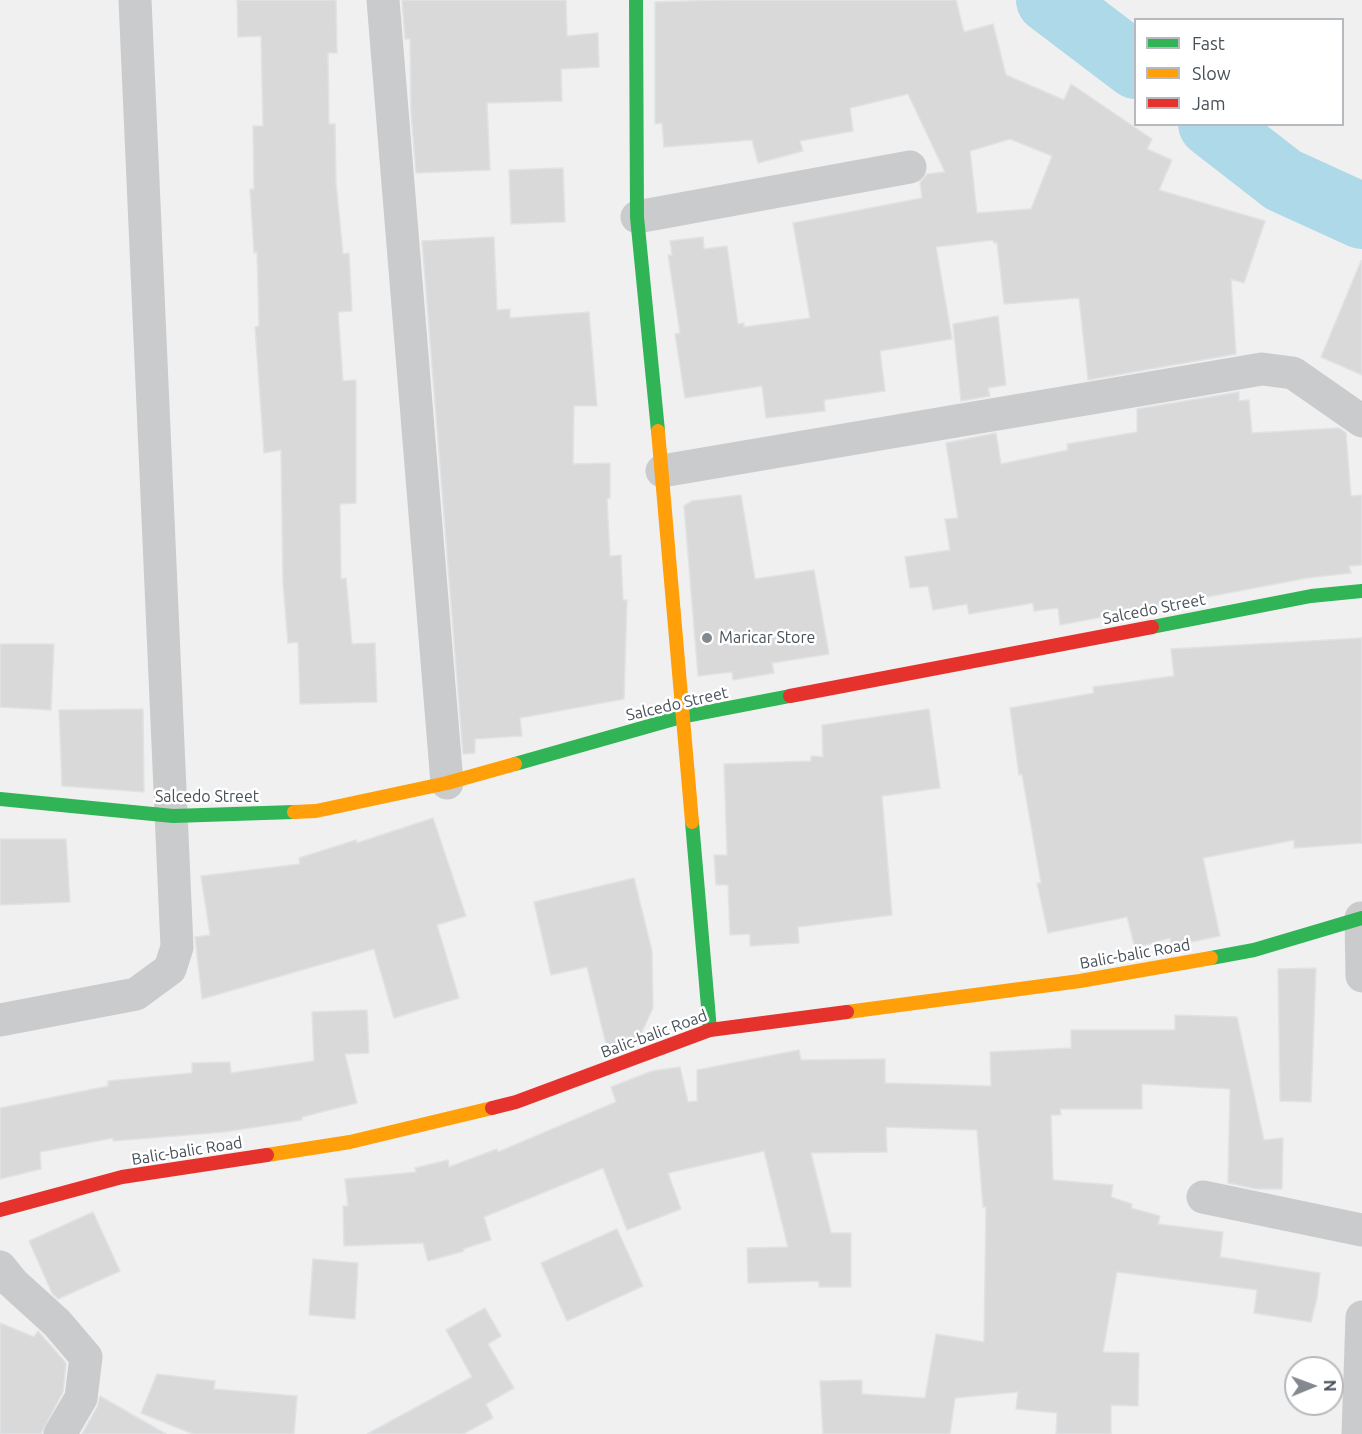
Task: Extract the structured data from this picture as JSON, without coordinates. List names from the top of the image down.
{
  "streets": {
    "street": ["Salcedo Street", "Balic-balic Road"]
  },
  "places": ["Maricar Store"],
  "legend": ["Fast", "Slow", "Jam"],
  "north": "right"
}
